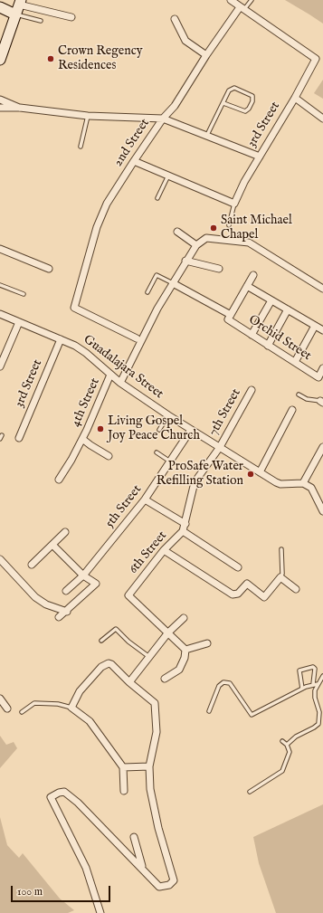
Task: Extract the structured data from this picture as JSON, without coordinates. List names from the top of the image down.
{
  "streets": {
    "street": [
      "3rd Street",
      "2nd Street",
      "Orchid Street",
      "Guadalajara Street",
      "4th Street",
      "7th Street",
      "5th Street",
      "6th Street"
    ]
  },
  "crossings": [
    ["3rd Street", "2nd Street"],
    ["3rd Street", "Guadalajara Street"],
    ["Guadalajara Street", "4th Street"],
    ["Guadalajara Street", "7th Street"],
    ["Guadalajara Street", "5th Street"],
    ["Guadalajara Street", "6th Street"],
    ["7th Street", "6th Street"]
  ],
  "places": [
    "Crown Regency Residences",
    "Saint Michael Chapel",
    "Living Gospel Joy Peace Church",
    "ProSafe Water Refilling Station"
  ],
  "scale_bar": "100 m"
}
